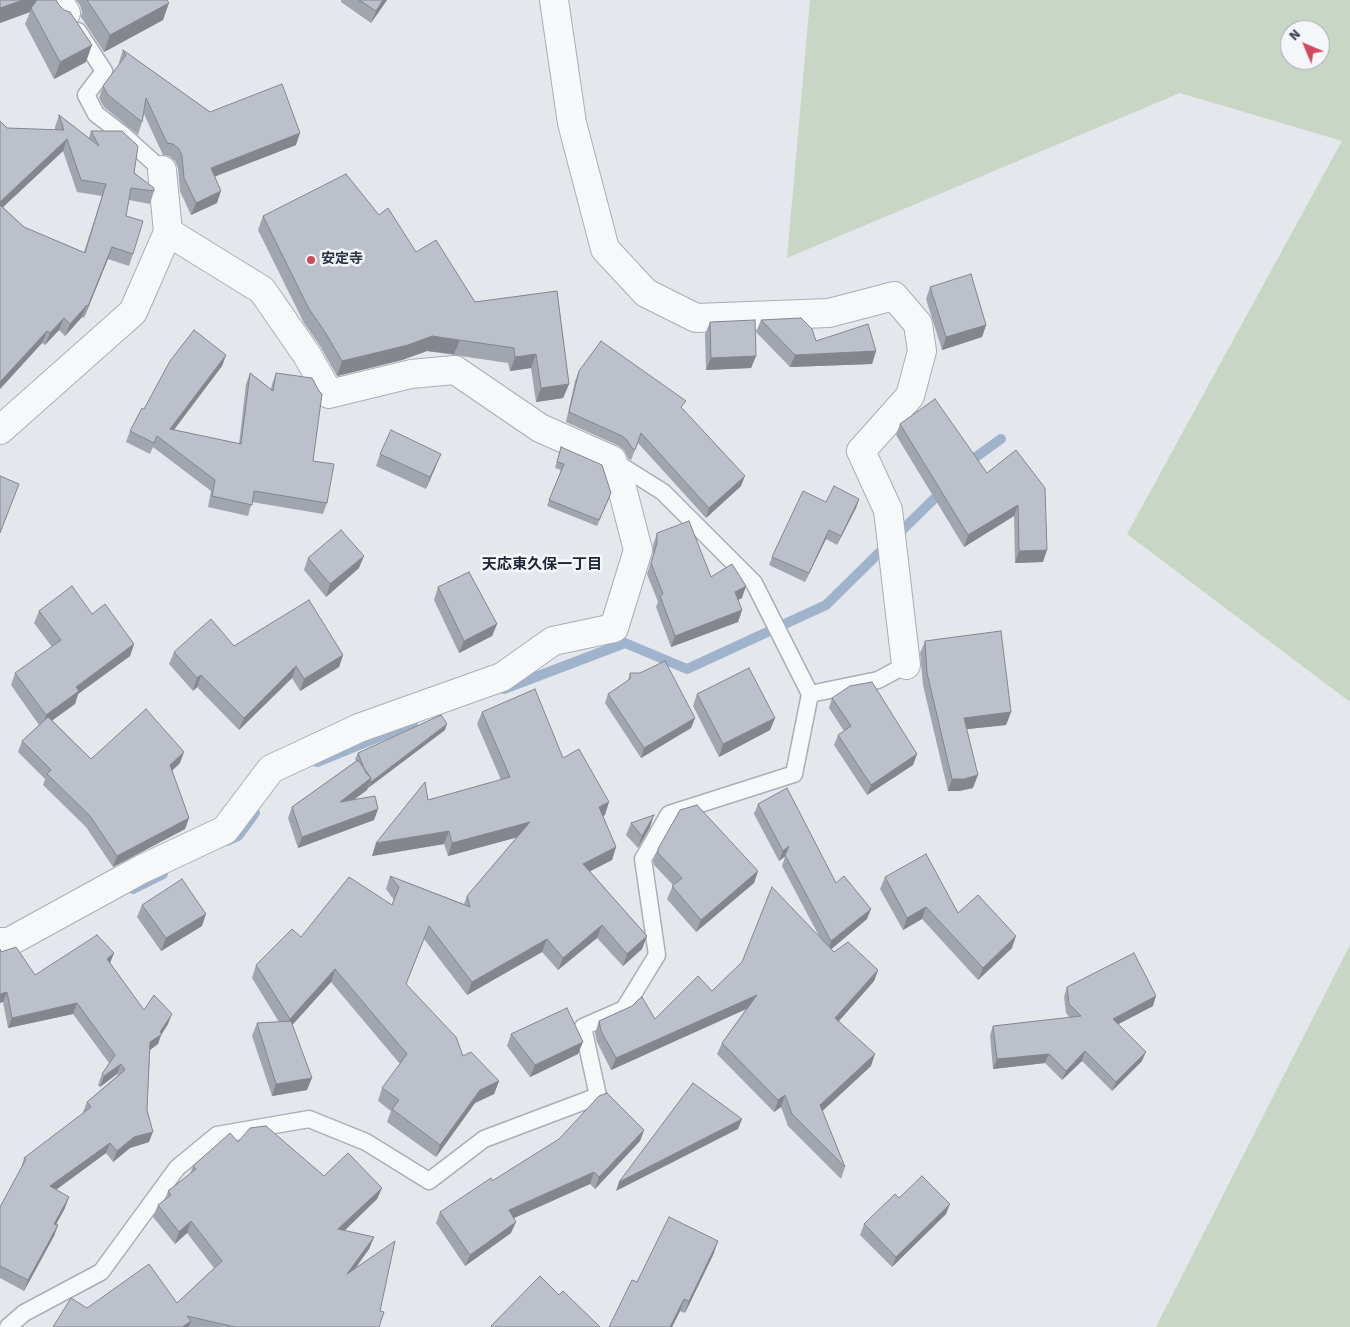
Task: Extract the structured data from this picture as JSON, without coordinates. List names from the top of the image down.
{
  "districts": ["天応東久保一丁目"],
  "places": ["安定寺"],
  "north": "top left"
}
